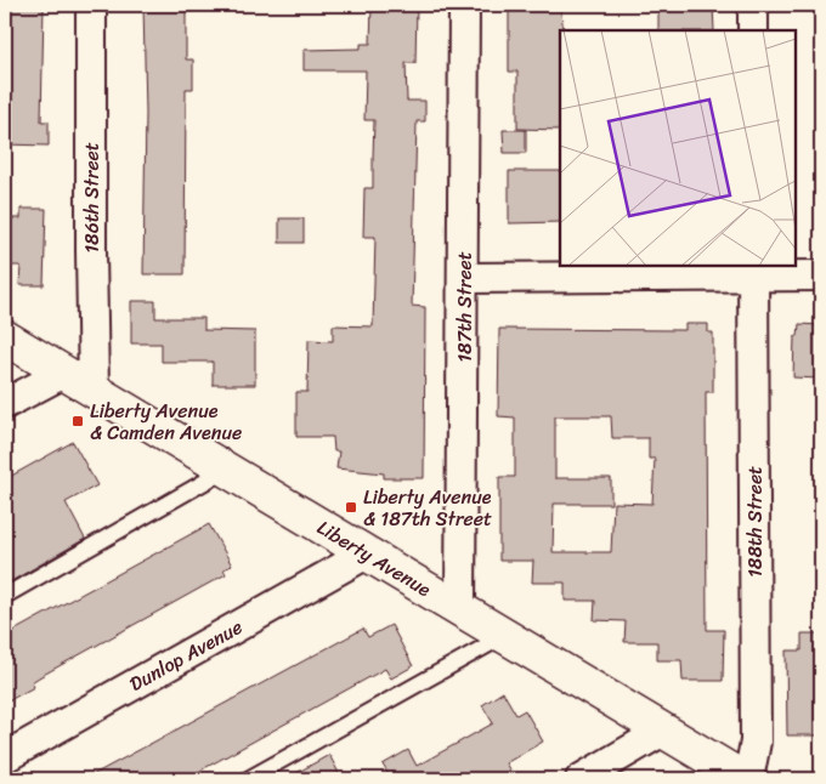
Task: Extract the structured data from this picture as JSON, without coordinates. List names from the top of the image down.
{
  "streets": {
    "main road": ["Liberty Avenue"],
    "street": [
      "186th Street",
      "187th Street",
      "188th Street",
      "Dunlop Avenue"
    ]
  },
  "crossings": [
    ["186th Street", "Liberty Avenue"],
    ["187th Street", "Liberty Avenue"],
    ["188th Street", "Liberty Avenue"],
    ["Liberty Avenue", "Dunlop Avenue"]
  ],
  "places": {
    "transit": ["Liberty Avenue & Camden Avenue", "Liberty Avenue & 187th Street"]
  }
}
